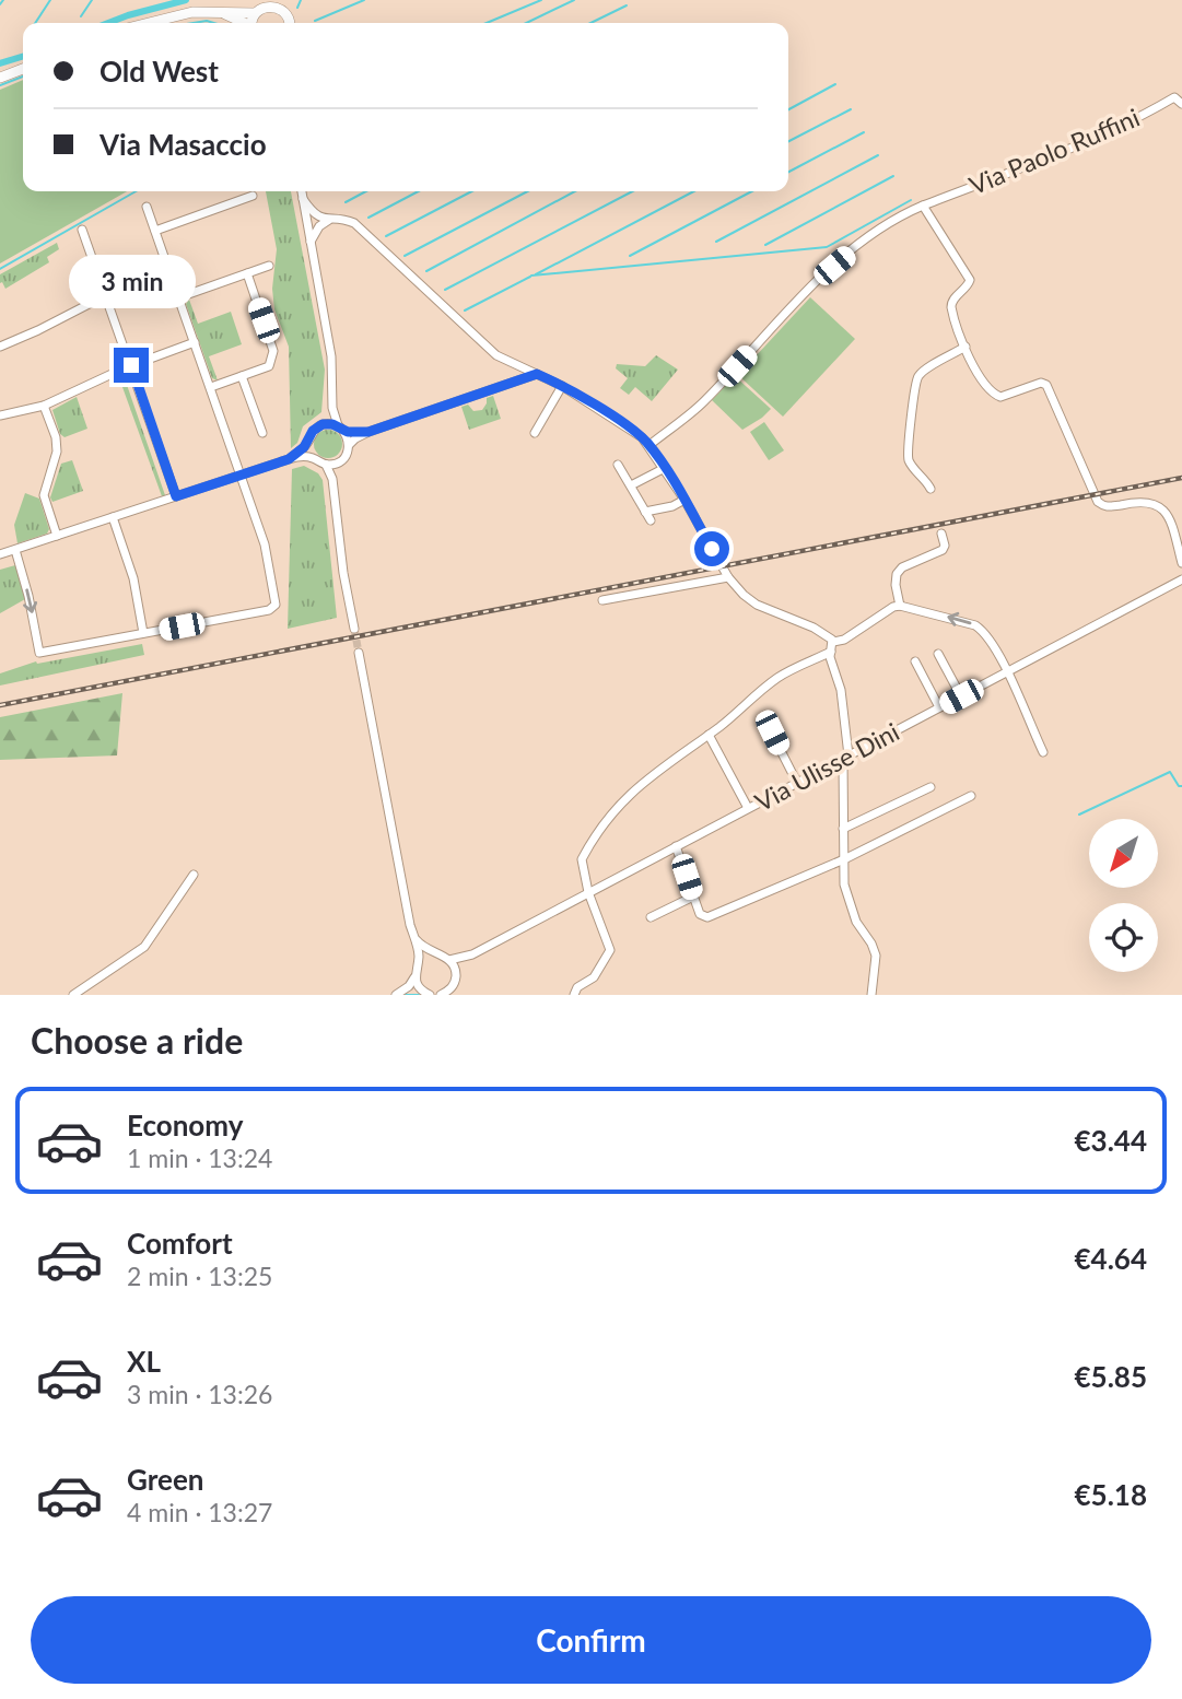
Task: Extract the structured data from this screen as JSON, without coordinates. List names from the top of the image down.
{
  "streets": {
    "street": ["Via Paolo Ruffini", "Via Ulisse Dini"]
  },
  "north": "bottom left",
  "page": {
    "banner": ["Old West", "Via Masaccio"],
    "bubble": "3 min",
    "heading": "Choose a ride",
    "list": [
      {
        "name": "Economy",
        "note": "1 min · 13:24",
        "value": "€3.44"
      },
      {
        "name": "Comfort",
        "note": "2 min · 13:25",
        "value": "€4.64"
      },
      {
        "name": "XL",
        "note": "3 min · 13:26",
        "value": "€5.85"
      },
      {
        "name": "Green",
        "note": "4 min · 13:27",
        "value": "€5.18"
      }
    ],
    "buttons": "Confirm"
  }
}
